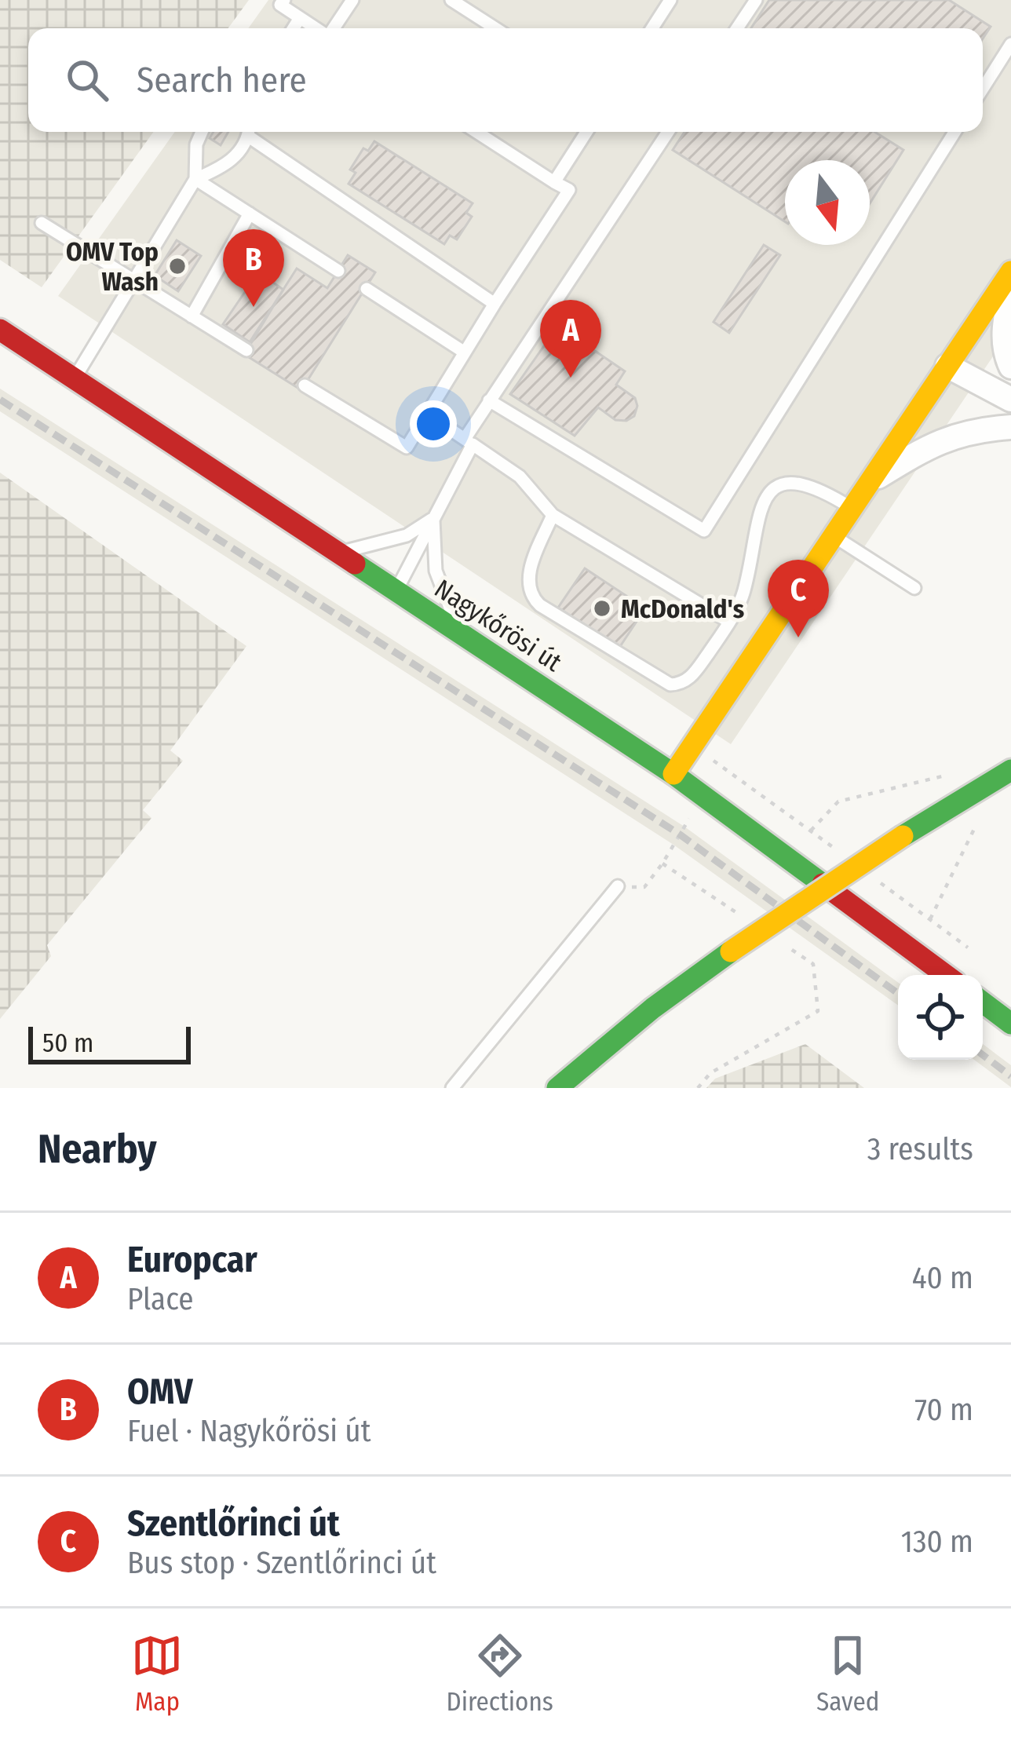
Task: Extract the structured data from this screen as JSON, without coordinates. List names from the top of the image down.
{
  "streets": {
    "main road": ["Nagykőrösi út"]
  },
  "places": ["OMV Top Wash", "McDonald's"],
  "scale_bar": "50 m",
  "north": "bottom",
  "page": {
    "search": "Search here",
    "pins": ["B", "A", "C"],
    "scale": "50 m",
    "heading": ["Nearby", "3 results"],
    "list": [
      {
        "mark": "A",
        "name": "Europcar",
        "note": "Place",
        "value": "40 m"
      },
      {
        "mark": "B",
        "name": "OMV",
        "note": "Fuel · Nagykőrösi út",
        "value": "70 m"
      },
      {
        "mark": "C",
        "name": "Szentlőrinci út",
        "note": "Bus stop · Szentlőrinci út",
        "value": "130 m"
      }
    ],
    "nav": ["Map", "Directions", "Saved"]
  }
}
